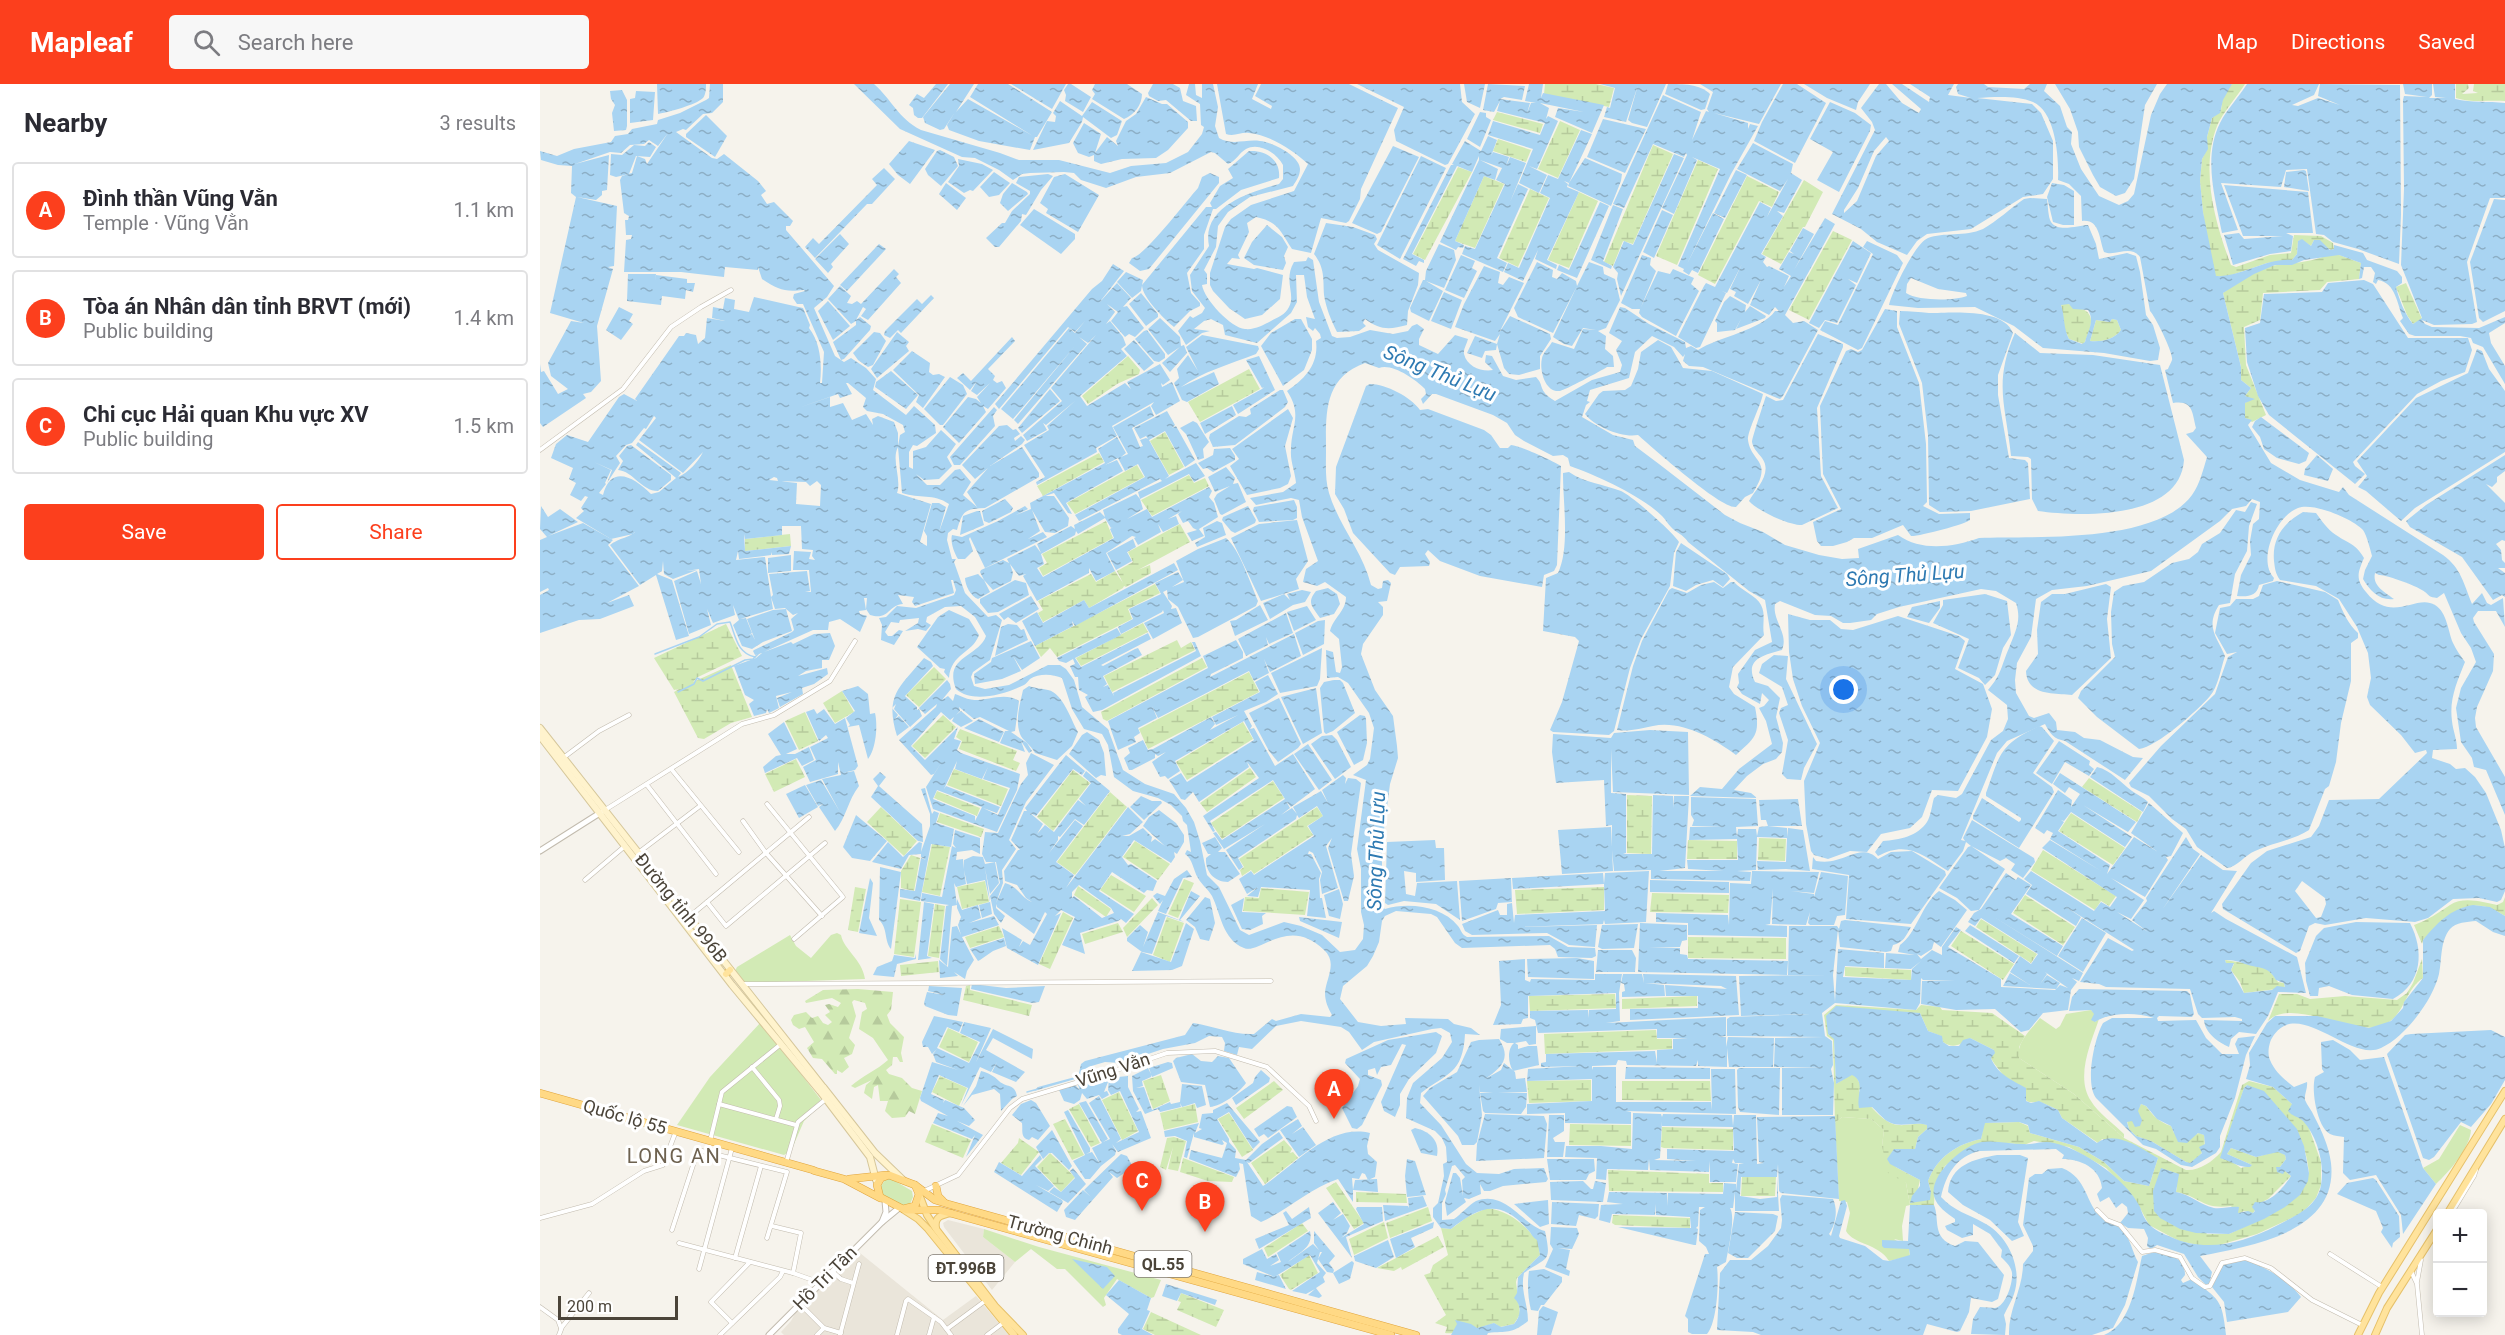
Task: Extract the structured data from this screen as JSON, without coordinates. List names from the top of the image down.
{
  "streets": {
    "highway": ["Quốc lộ 55", "Trường Chinh", "QL.55"],
    "main road": ["Đường tỉnh 996B", "ĐT.996B"],
    "street": ["Vũng Vằn", "Hồ Tri Tân"]
  },
  "crossings": [
    ["Đường tỉnh 996B", "Vũng Vằn"],
    ["Đường tỉnh 996B", "Quốc lộ 55"],
    ["Đường tỉnh 996B", "Trường Chinh"],
    ["Đường tỉnh 996B", "ĐT.996B"],
    ["Đường tỉnh 996B", "Hồ Tri Tân"],
    ["Vũng Vằn", "Quốc lộ 55"],
    ["Vũng Vằn", "Trường Chinh"],
    ["Vũng Vằn", "ĐT.996B"],
    ["Vũng Vằn", "Hồ Tri Tân"],
    ["Quốc lộ 55", "Trường Chinh"],
    ["Quốc lộ 55", "ĐT.996B"],
    ["Quốc lộ 55", "Hồ Tri Tân"],
    ["Trường Chinh", "ĐT.996B"],
    ["Trường Chinh", "Hồ Tri Tân"],
    ["ĐT.996B", "Hồ Tri Tân"]
  ],
  "districts": ["LONG AN"],
  "water": ["Sông Thủ Lựu"],
  "scale_bar": "200 m",
  "page": {
    "header": "Mapleaf",
    "search": "Search here",
    "nav": ["Map", "Directions", "Saved"],
    "heading": ["Nearby", "3 results"],
    "list": [
      {
        "mark": "A",
        "name": "Đình thần Vũng Vằn",
        "note": "Temple · Vũng Vằn",
        "value": "1.1 km"
      },
      {
        "mark": "B",
        "name": "Tòa án Nhân dân tỉnh BRVT (mới)",
        "note": "Public building",
        "value": "1.4 km"
      },
      {
        "mark": "C",
        "name": "Chi cục Hải quan Khu vực XV",
        "note": "Public building",
        "value": "1.5 km"
      }
    ],
    "buttons": ["Save", "Share"],
    "pins": ["A", "C", "B"],
    "map_buttons": ["+", "−"],
    "scale": "200 m"
  }
}
